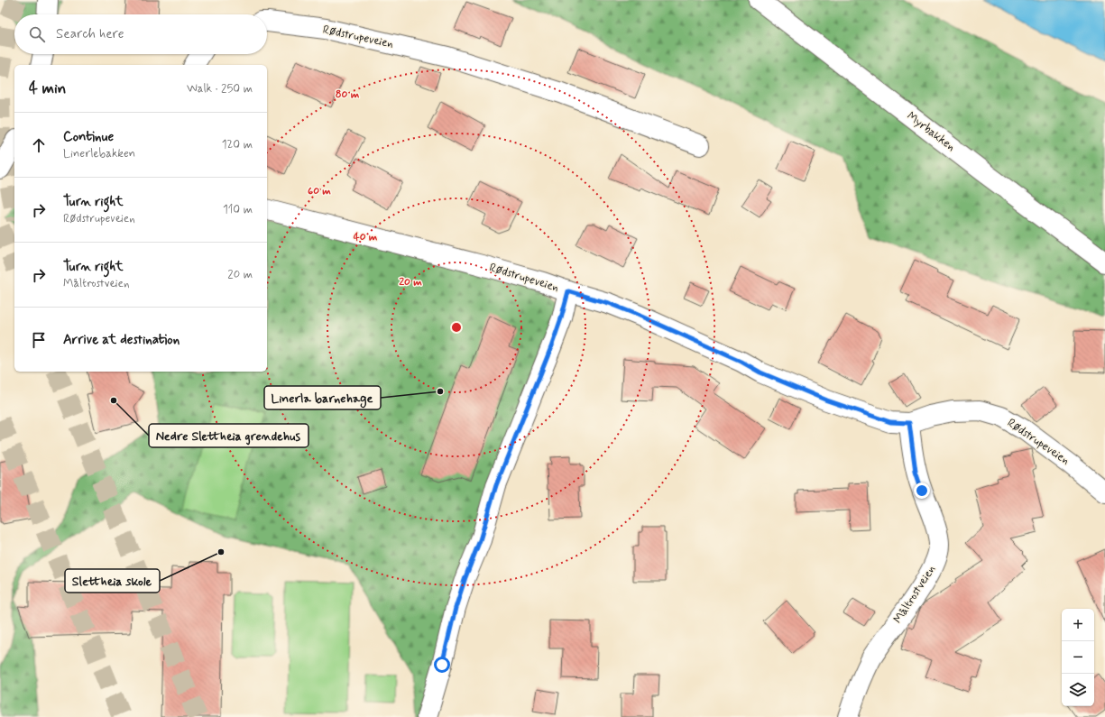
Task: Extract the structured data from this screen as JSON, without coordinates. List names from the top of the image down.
{
  "streets": {
    "street": ["Rødstrupeveien", "Myrbakken", "Måltrostveien"]
  },
  "crossings": [
    ["Rødstrupeveien", "Måltrostveien"]
  ],
  "places": ["Linerla barnehage", "Nedre Slettheia grendehus", "Slettheia skole"],
  "page": {
    "search": "Search here",
    "heading": ["4 min", "Walk · 250 m"],
    "list": [
      ["Continue", "Linerlebakken", "120 m"],
      ["Turn right", "Rødstrupeveien", "110 m"],
      ["Turn right", "Måltrostveien", "20 m"],
      "Arrive at destination"
    ],
    "map_buttons": ["+", "−"]
  },
  "rings": [
    "80 m",
    "60 m",
    "40 m",
    "20 m"
  ]
}
